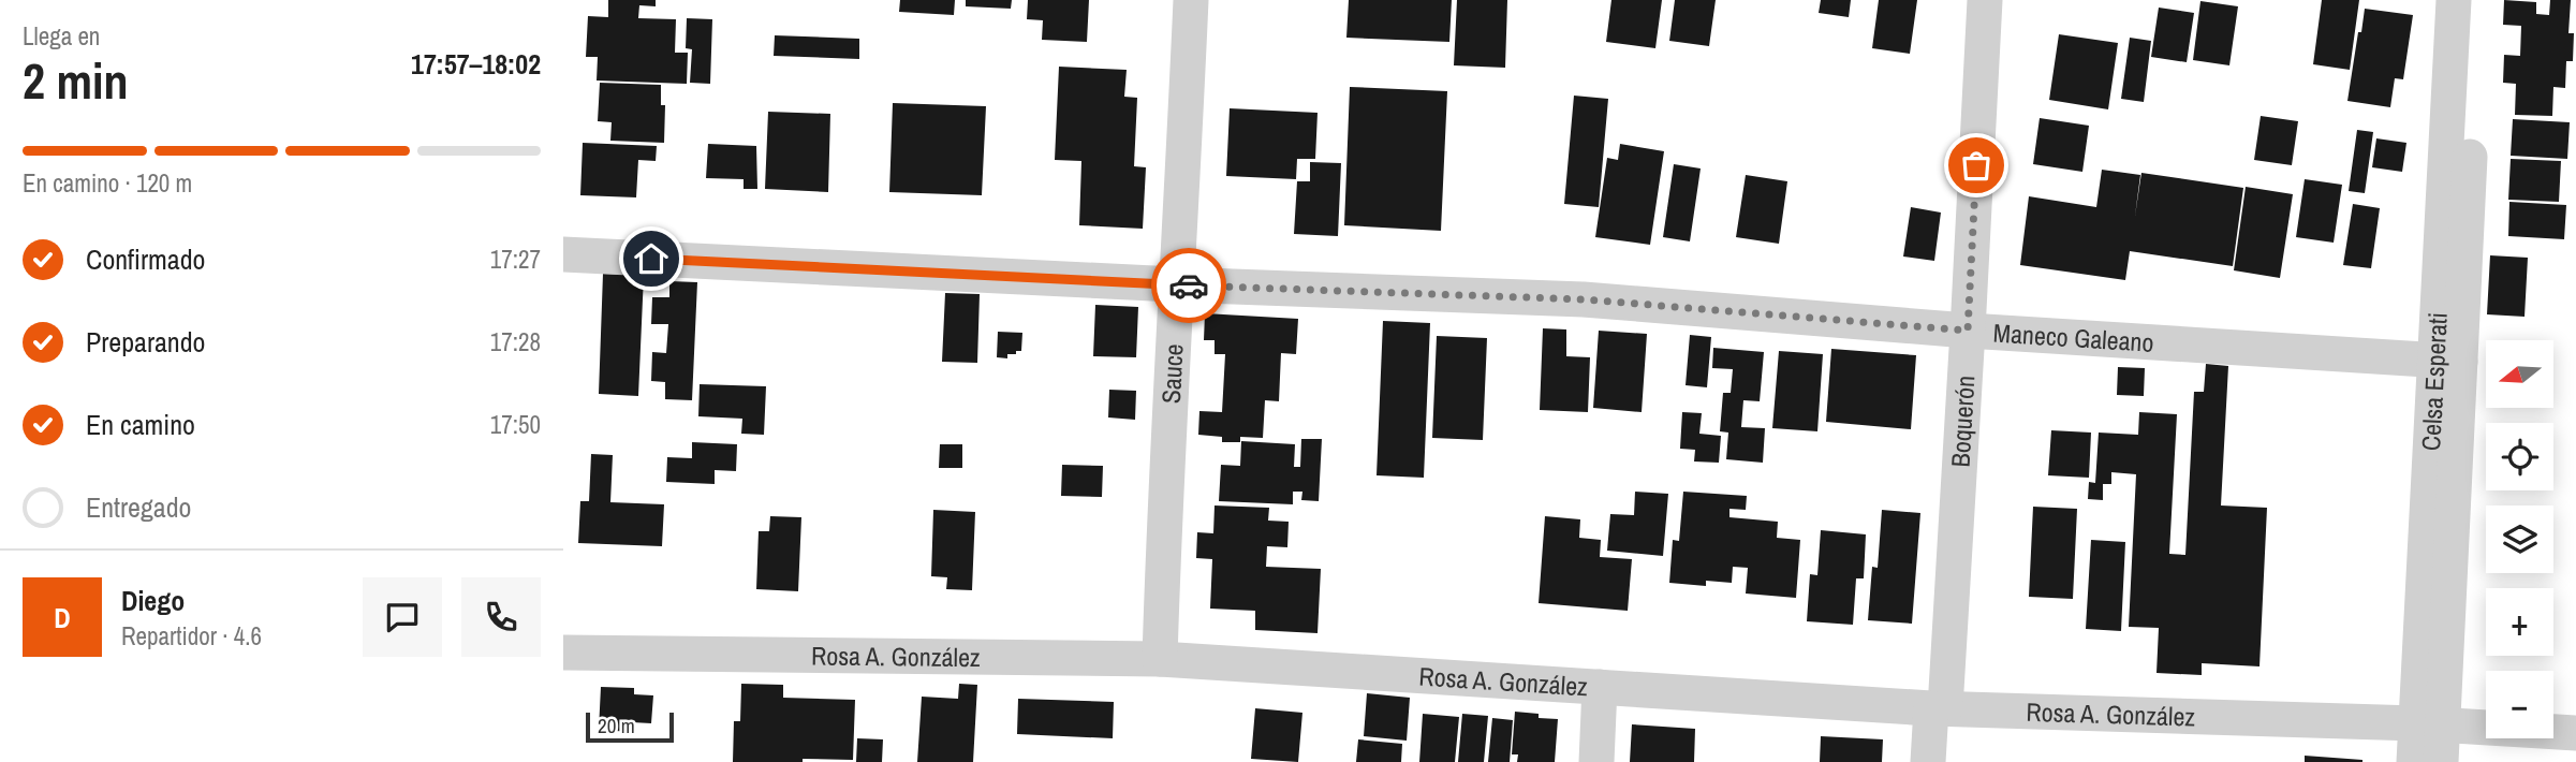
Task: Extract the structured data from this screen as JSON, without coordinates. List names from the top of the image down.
{
  "streets": {
    "street": [
      "Maneco Galeano",
      "Sauce",
      "Celsa Esperati",
      "Boquerón",
      "Rosa A. González"
    ]
  },
  "crossings": [
    ["Maneco Galeano", "Sauce"],
    ["Maneco Galeano", "Celsa Esperati"],
    ["Maneco Galeano", "Boquerón"],
    ["Sauce", "Rosa A. González"],
    ["Celsa Esperati", "Rosa A. González"],
    ["Boquerón", "Rosa A. González"]
  ],
  "scale_bar": "20 m",
  "north": "left",
  "page": {
    "heading": ["2 min", "Llega en", "17:57–18:02"],
    "panel": ["Diego", "Repartidor · 4.6"],
    "bar": "En camino · 120 m",
    "list": [
      ["Confirmado", "17:27"],
      ["Preparando", "17:28"],
      ["En camino", "17:50"],
      "Entregado"
    ],
    "map_buttons": ["+", "−"],
    "round": "D",
    "scale": "20 m"
  }
}
